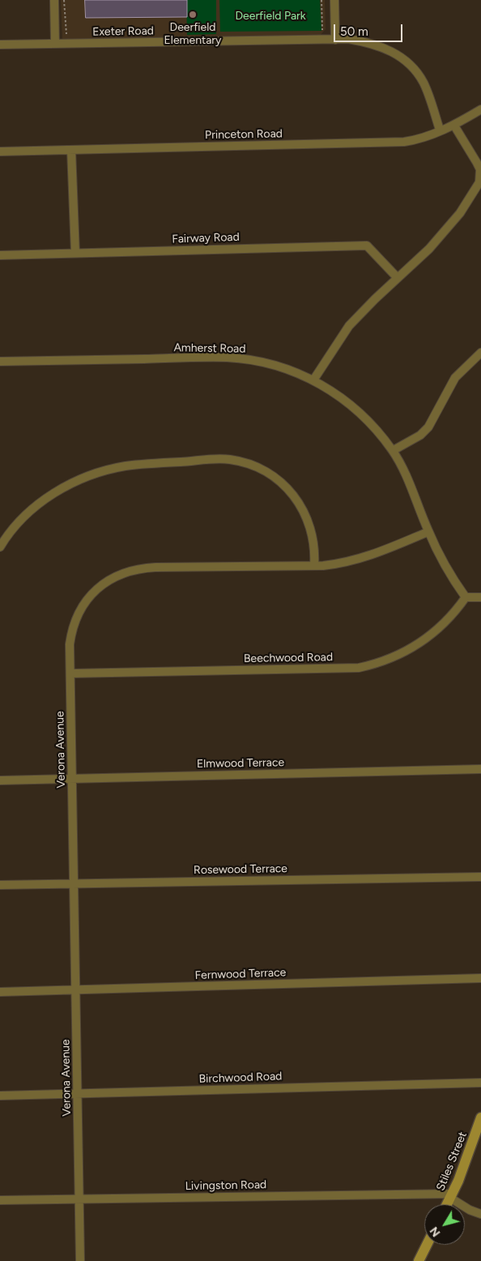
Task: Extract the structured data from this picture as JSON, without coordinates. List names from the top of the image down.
{
  "streets": {
    "main road": ["Stiles Street"],
    "street": [
      "Exeter Road",
      "Princeton Road",
      "Fairway Road",
      "Amherst Road",
      "Beechwood Road",
      "Verona Avenue",
      "Elmwood Terrace",
      "Rosewood Terrace",
      "Fernwood Terrace",
      "Birchwood Road",
      "Livingston Road"
    ]
  },
  "crossings": [
    ["Exeter Road", "Princeton Road"],
    ["Amherst Road", "Beechwood Road"],
    ["Amherst Road", "Verona Avenue"],
    ["Beechwood Road", "Verona Avenue"],
    ["Verona Avenue", "Elmwood Terrace"],
    ["Verona Avenue", "Rosewood Terrace"],
    ["Verona Avenue", "Fernwood Terrace"],
    ["Verona Avenue", "Birchwood Road"],
    ["Verona Avenue", "Livingston Road"],
    ["Stiles Street", "Livingston Road"]
  ],
  "parks": ["Deerfield Park"],
  "places": ["Deerfield Elementary"],
  "scale_bar": "50 m",
  "north": "bottom left"
}
